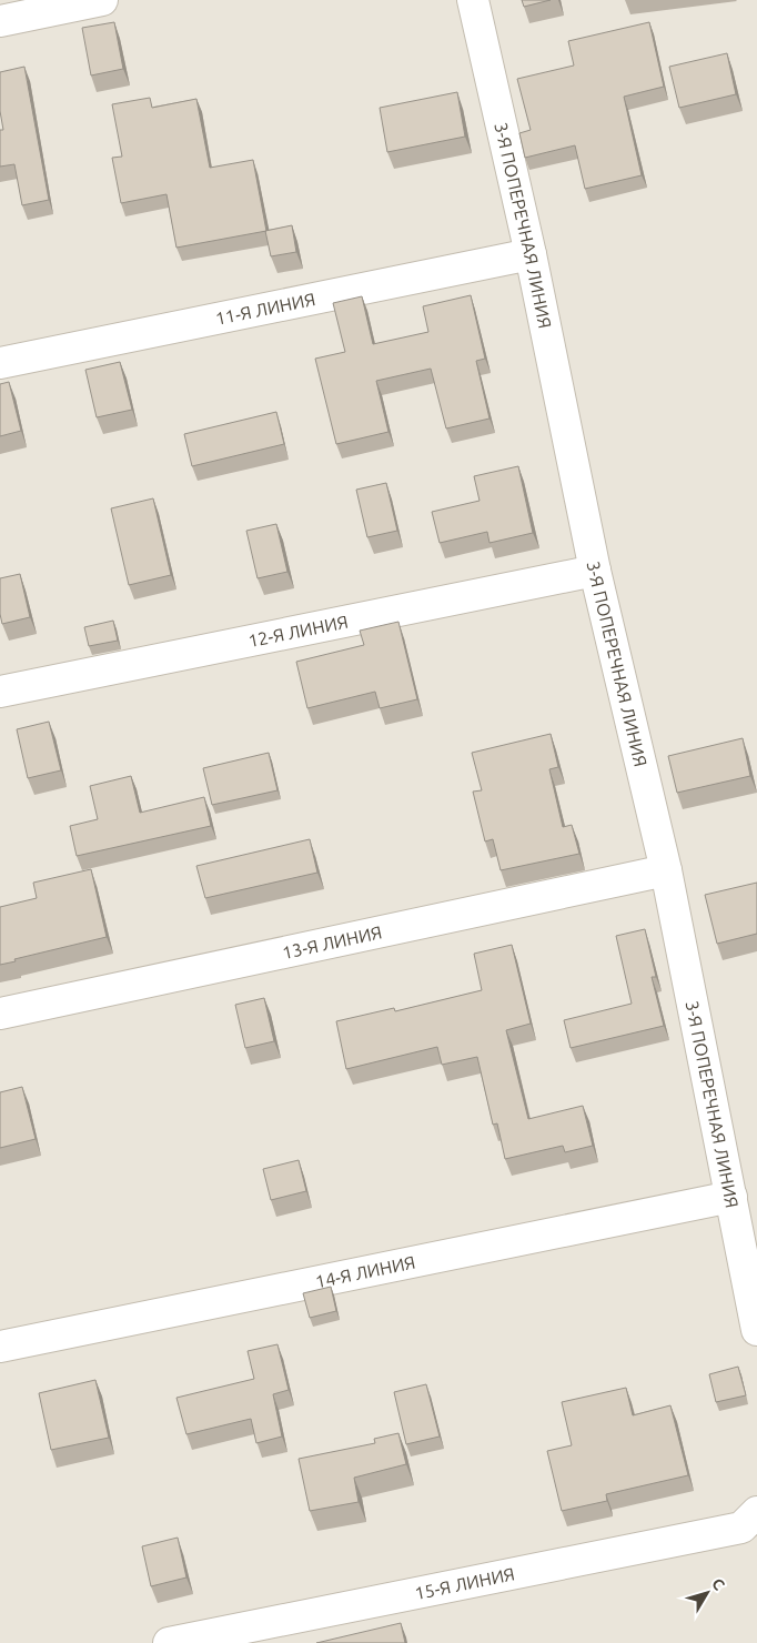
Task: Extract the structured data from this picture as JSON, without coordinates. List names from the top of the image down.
{
  "streets": {
    "street": [
      "3-Я ПОПЕРЕЧНАЯ ЛИНИЯ",
      "11-Я ЛИНИЯ",
      "12-Я ЛИНИЯ",
      "13-Я ЛИНИЯ",
      "14-Я ЛИНИЯ",
      "15-Я ЛИНИЯ"
    ]
  },
  "crossings": [
    ["3-Я ПОПЕРЕЧНАЯ ЛИНИЯ", "11-Я ЛИНИЯ"],
    ["3-Я ПОПЕРЕЧНАЯ ЛИНИЯ", "12-Я ЛИНИЯ"],
    ["3-Я ПОПЕРЕЧНАЯ ЛИНИЯ", "13-Я ЛИНИЯ"],
    ["3-Я ПОПЕРЕЧНАЯ ЛИНИЯ", "14-Я ЛИНИЯ"]
  ],
  "north": "top right"
}
